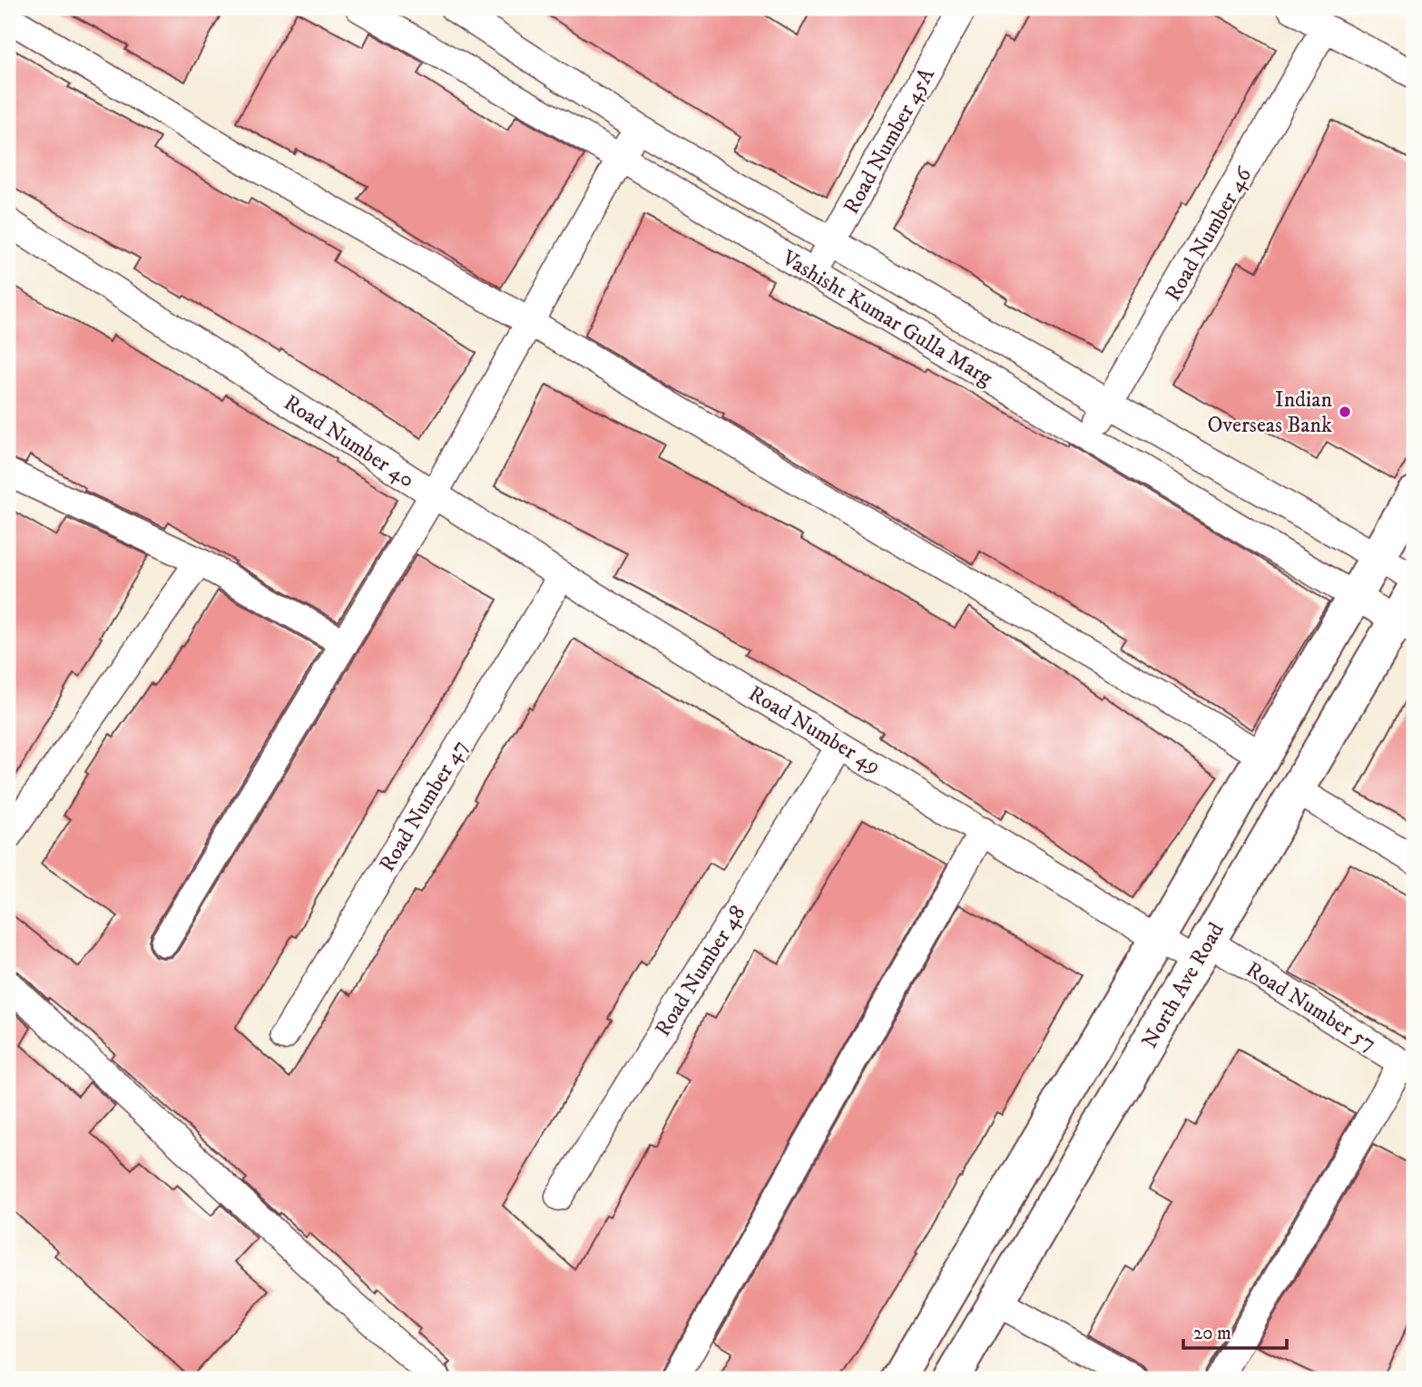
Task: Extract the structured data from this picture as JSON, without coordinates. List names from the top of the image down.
{
  "streets": {
    "street": [
      "Road Number 45A",
      "Road Number 46",
      "Vashisht Kumar Gulla Marg",
      "Road Number 40",
      "Road Number 49",
      "Road Number 47",
      "Road Number 48",
      "North Ave Road",
      "Road Number 57"
    ]
  },
  "crossings": [
    ["Road Number 45A", "Vashisht Kumar Gulla Marg"],
    ["Road Number 46", "Vashisht Kumar Gulla Marg"],
    ["Vashisht Kumar Gulla Marg", "Road Number 40"],
    ["Vashisht Kumar Gulla Marg", "North Ave Road"],
    ["Road Number 40", "Road Number 49"],
    ["Road Number 49", "Road Number 47"],
    ["Road Number 49", "Road Number 48"],
    ["Road Number 49", "North Ave Road"],
    ["Road Number 49", "Road Number 57"],
    ["North Ave Road", "Road Number 57"]
  ],
  "places": ["Indian Overseas Bank"],
  "scale_bar": "20 m"
}
